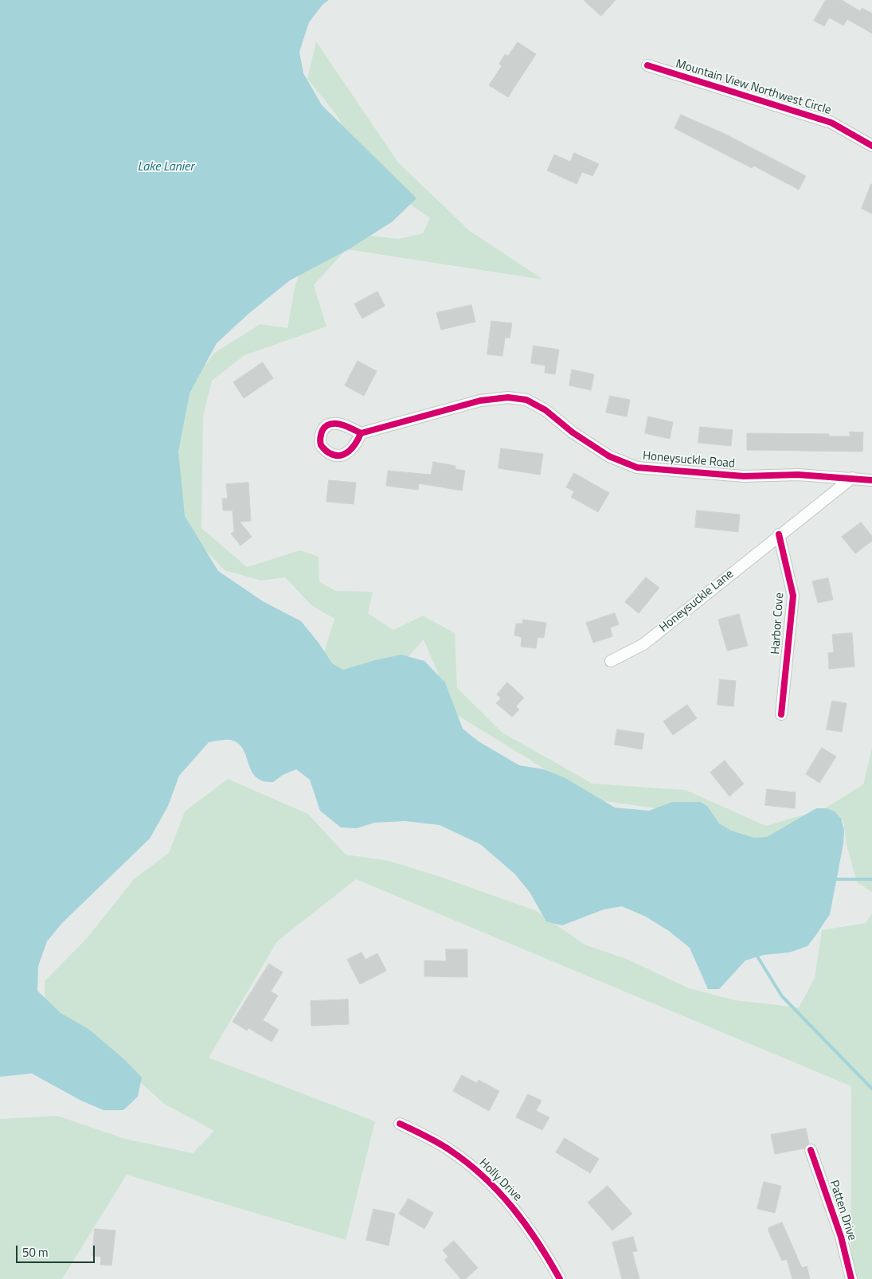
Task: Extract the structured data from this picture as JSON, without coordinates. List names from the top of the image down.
{
  "streets": {
    "street": [
      "Mountain View Northwest Circle",
      "Honeysuckle Road",
      "Honeysuckle Lane",
      "Harbor Cove",
      "Holly Drive",
      "Patten Drive"
    ]
  },
  "crossings": [
    ["Honeysuckle Lane", "Harbor Cove"]
  ],
  "water": ["Lake Lanier"],
  "scale_bar": "50 m"
}
